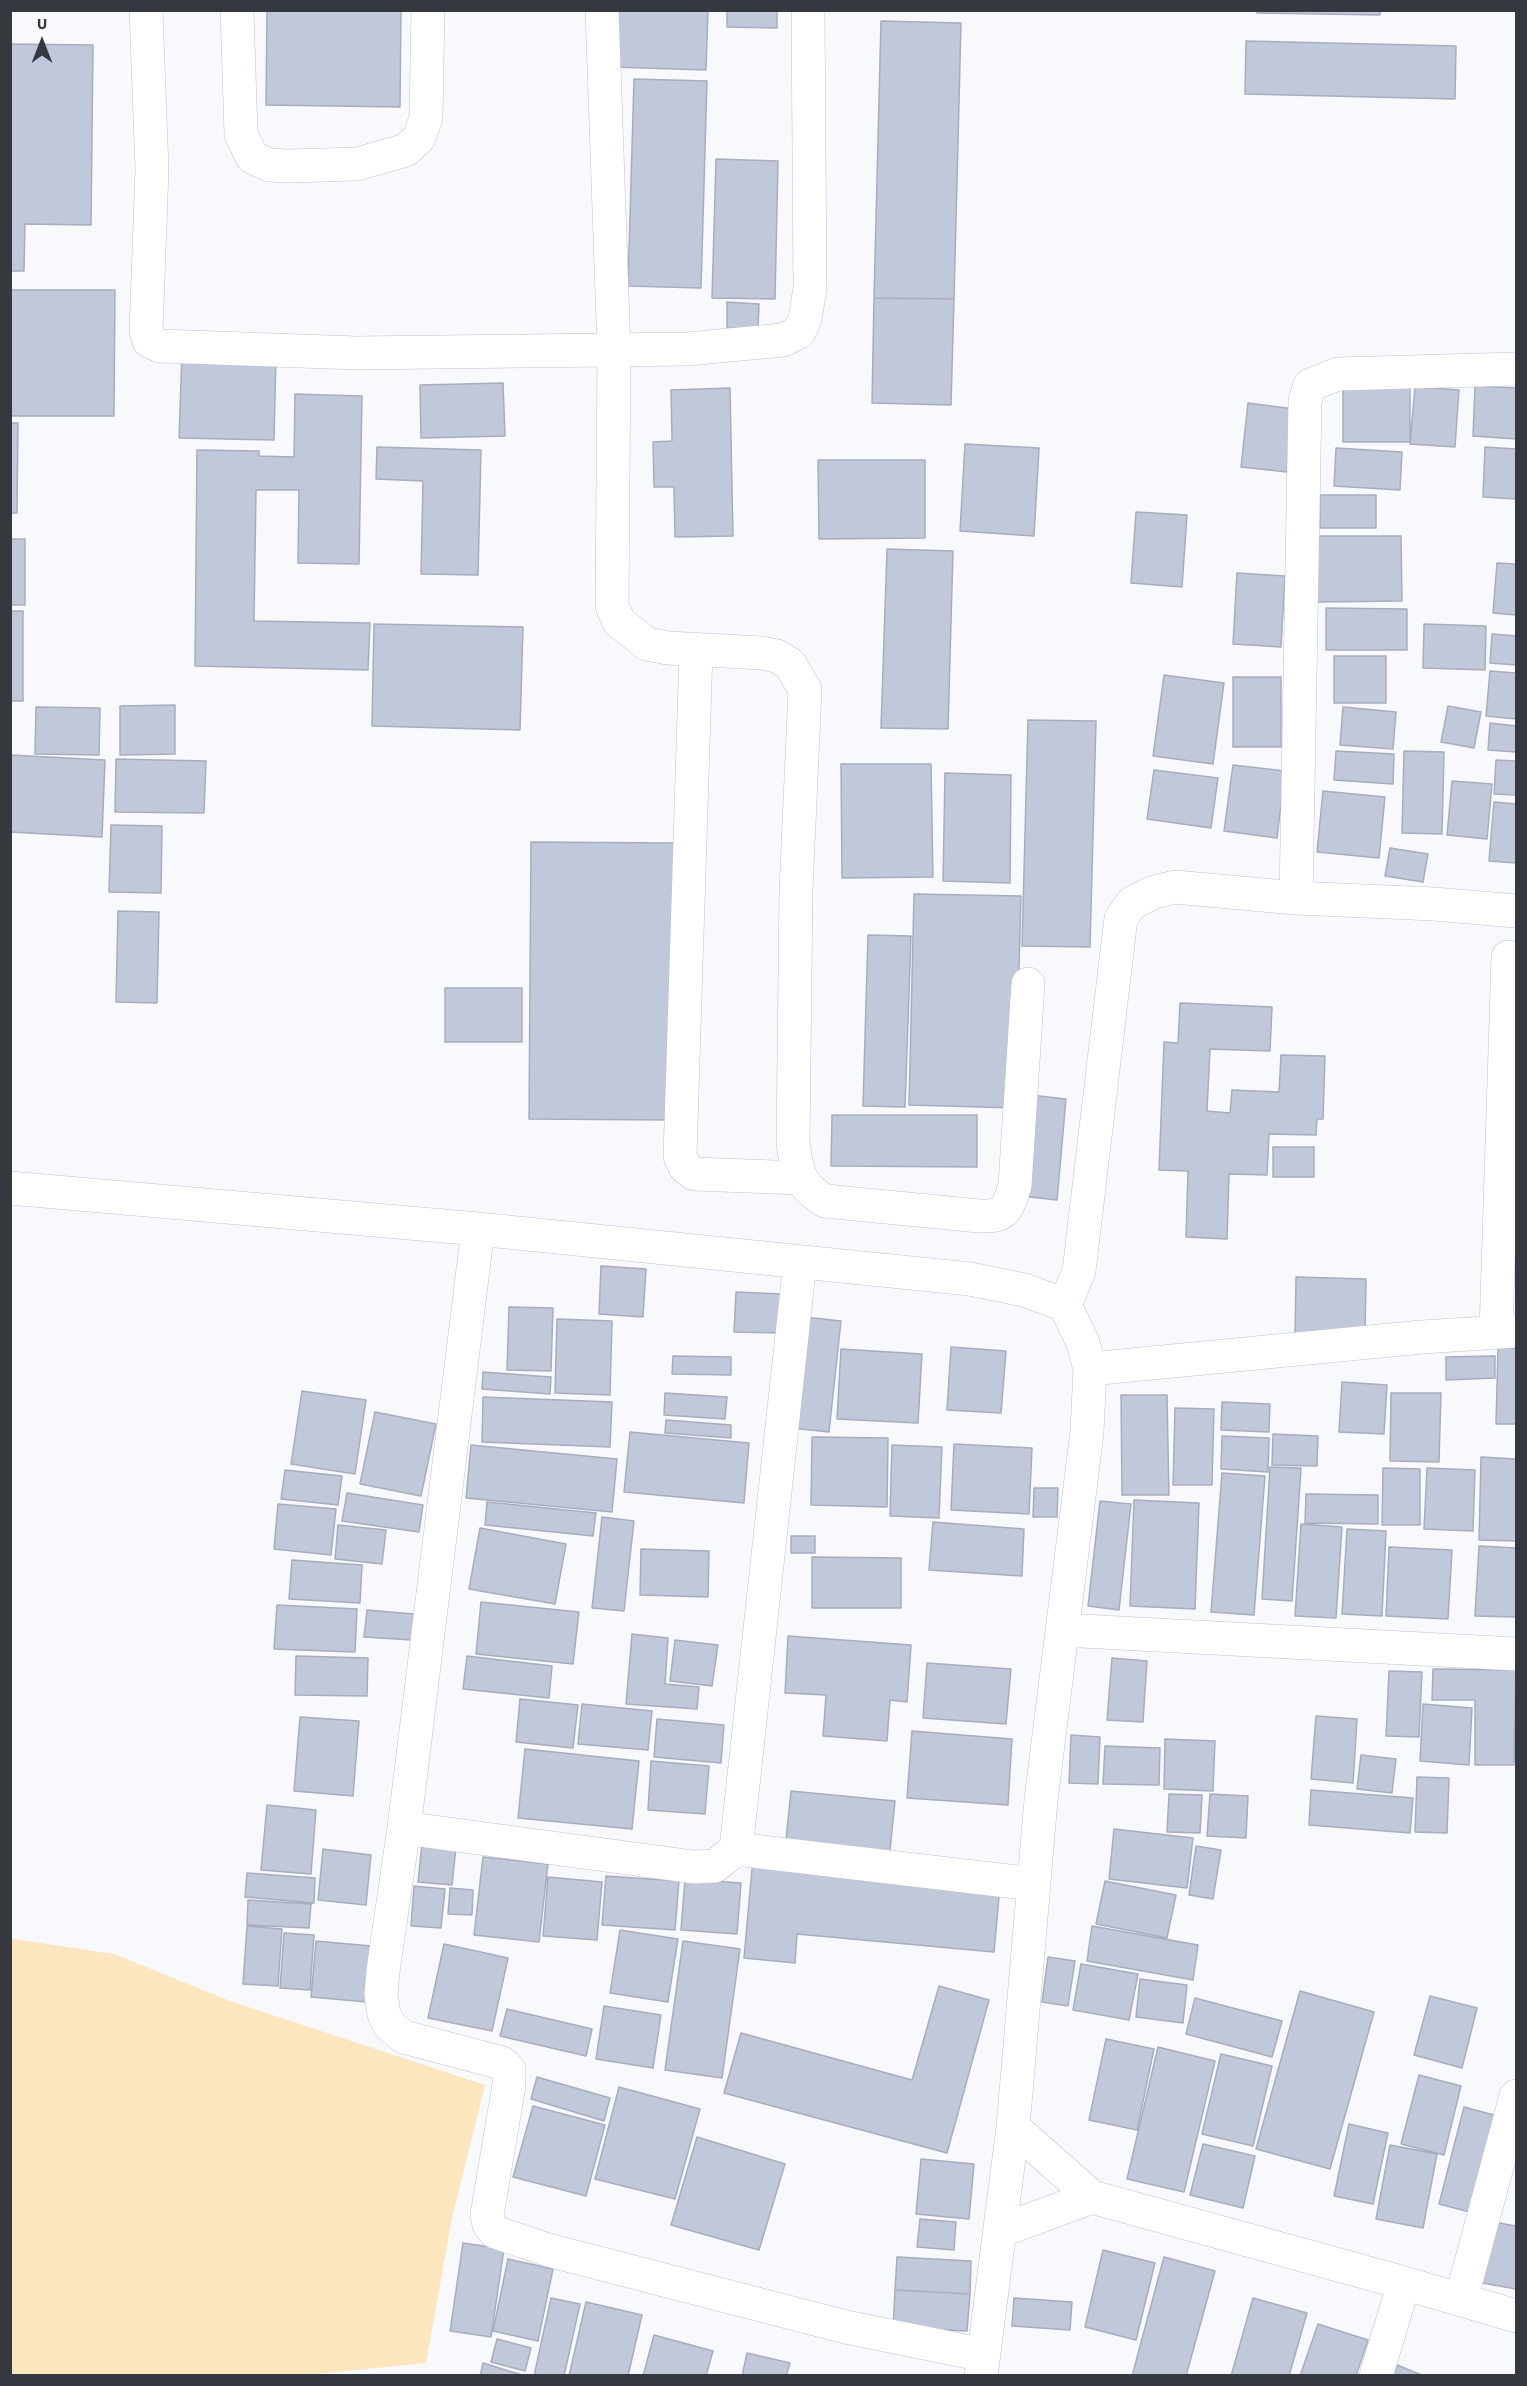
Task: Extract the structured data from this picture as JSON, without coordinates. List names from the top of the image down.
{
  "north": "top"
}
